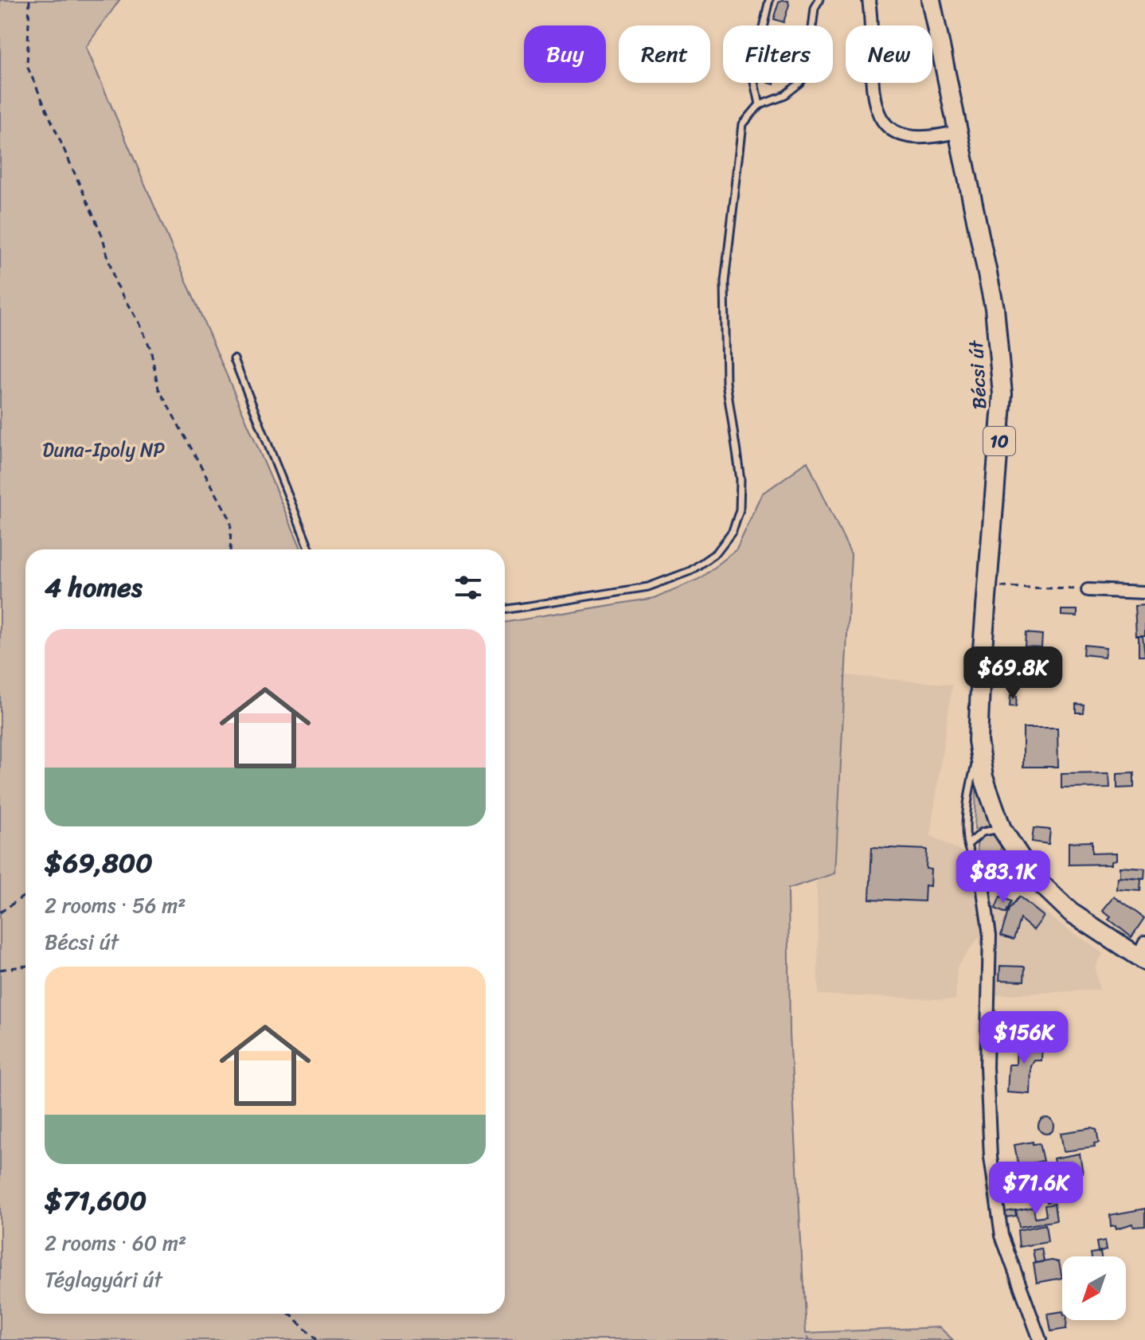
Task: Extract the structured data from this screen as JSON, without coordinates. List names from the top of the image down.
{
  "streets": {
    "main road": ["Bécsi út", "10"]
  },
  "crossings": [
    ["Bécsi út", "10"]
  ],
  "parks": ["Duna-Ipoly NP"],
  "north": "bottom left",
  "page": {
    "chip": [
      "Buy",
      "Rent",
      "Filters",
      "New"
    ],
    "heading": "4 homes",
    "list": [
      {
        "name": "$69,800",
        "note": "2 rooms · 56 m² · Bécsi út"
      },
      {
        "name": "$71,600",
        "note": "2 rooms · 60 m² · Téglagyári út"
      }
    ],
    "price": [
      "$69.8K",
      "$83.1K",
      "$156K",
      "$71.6K"
    ]
  }
}
